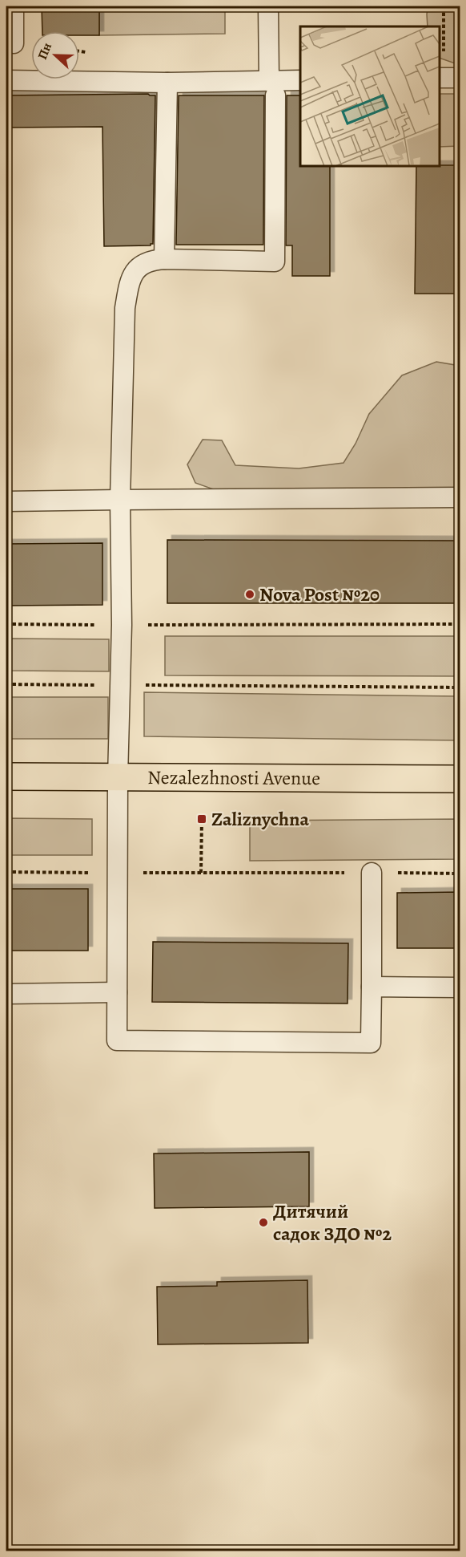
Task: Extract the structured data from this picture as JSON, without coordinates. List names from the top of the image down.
{
  "streets": {
    "main road": ["Nezalezhnosti Avenue"]
  },
  "places": {
    "other": ["Nova Post №20", "Дитячий садок ЗДО №2"],
    "transit": ["Zaliznychna"]
  },
  "north": "left"
}
